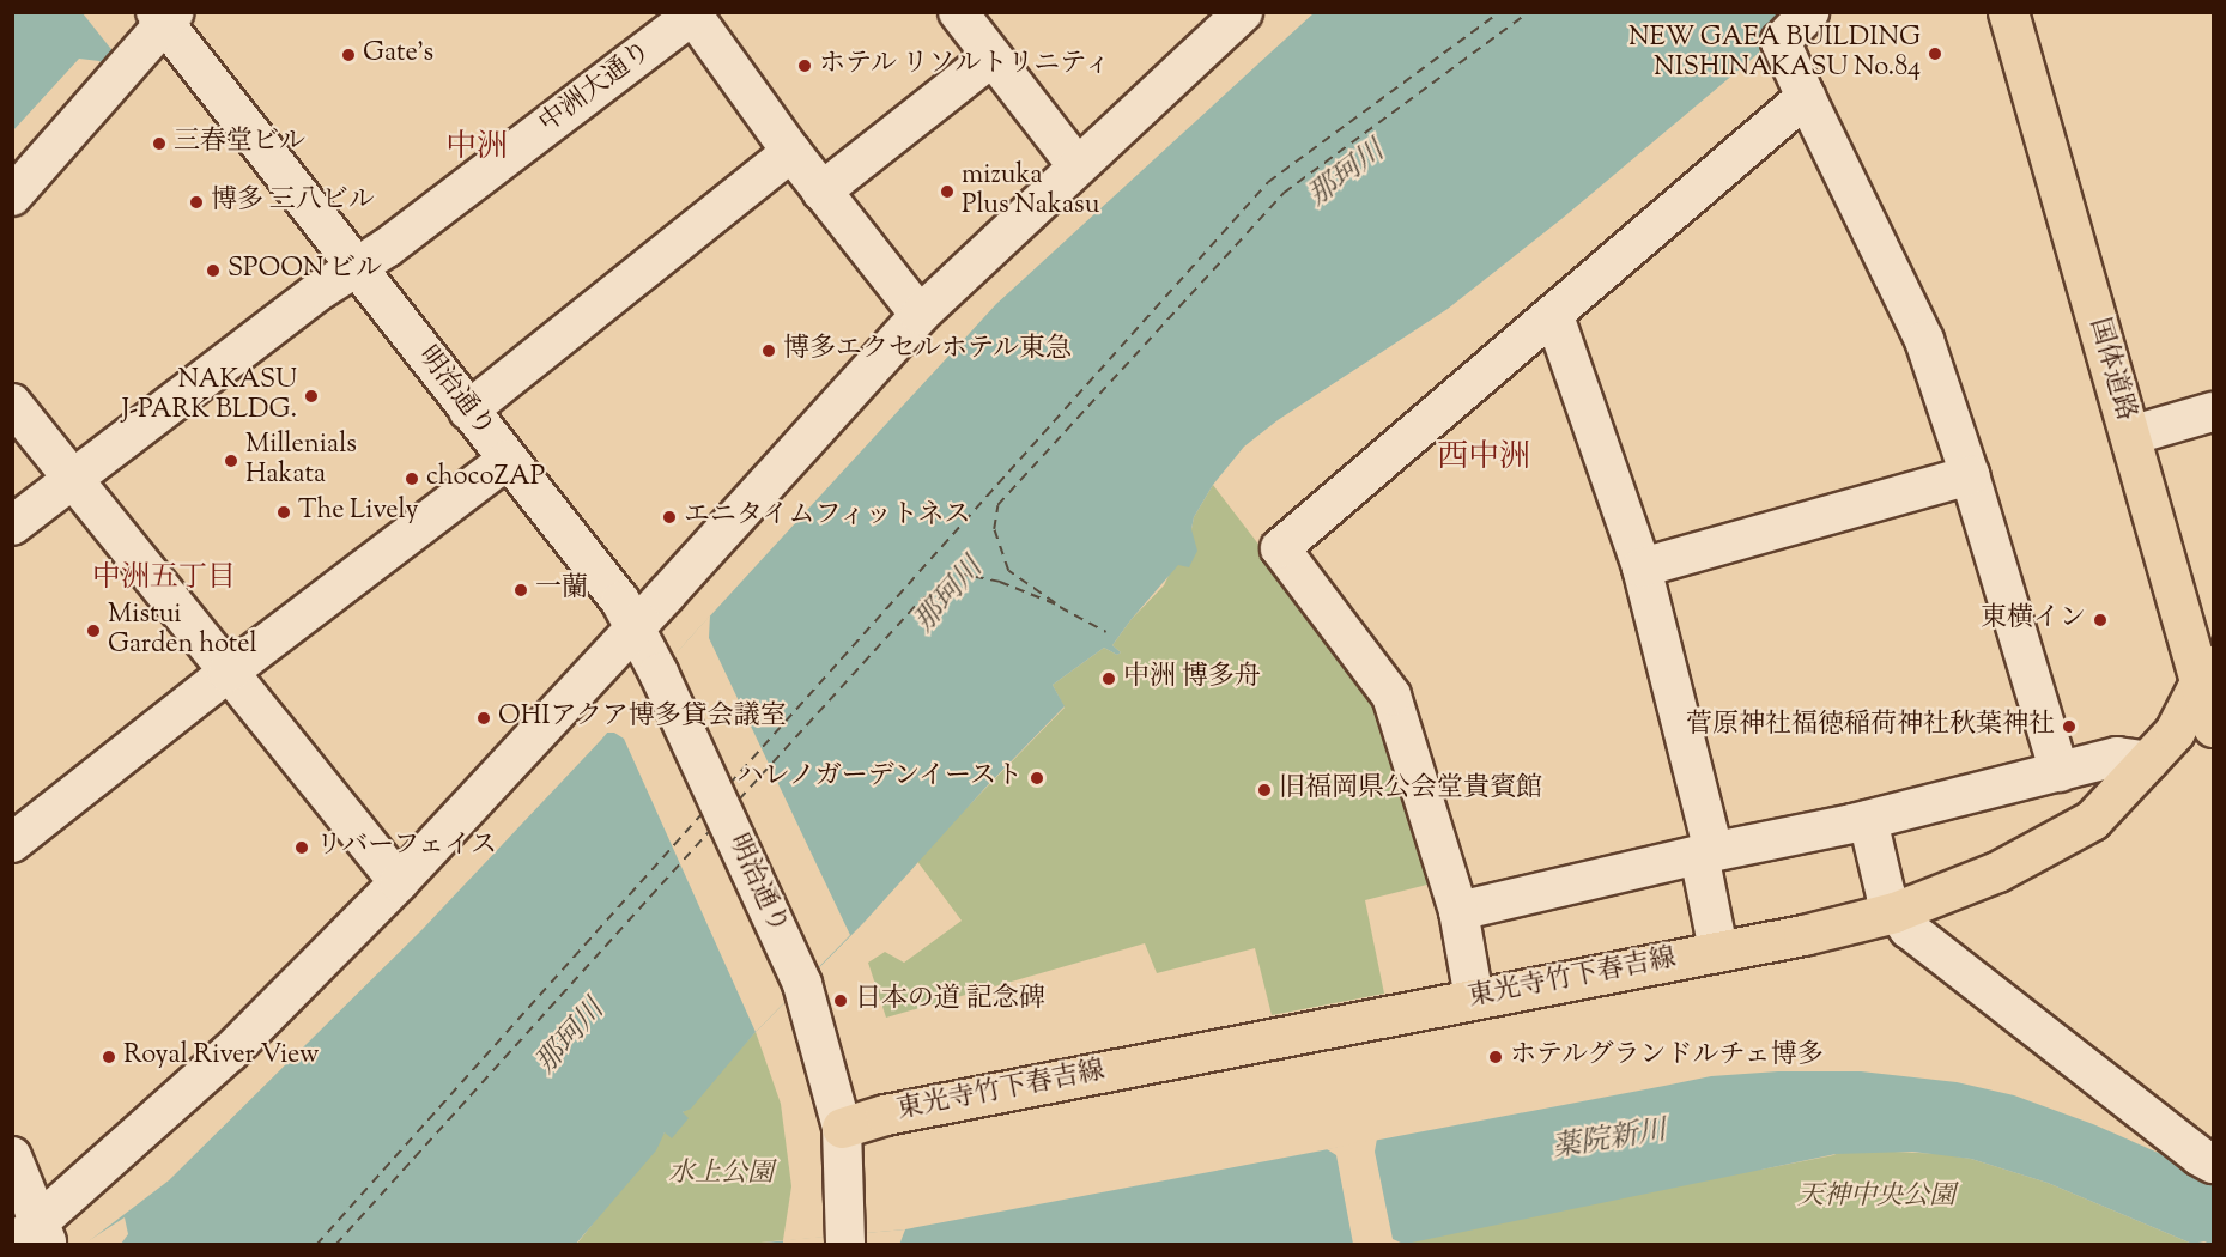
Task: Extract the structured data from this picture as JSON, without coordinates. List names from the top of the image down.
{
  "streets": {
    "main road": ["国体道路", "東光寺竹下春吉線"],
    "street": ["中洲大通り", "明治通り"]
  },
  "crossings": [
    ["中洲大通り", "明治通り"],
    ["国体道路", "東光寺竹下春吉線"],
    ["明治通り", "東光寺竹下春吉線"]
  ],
  "districts": ["中洲", "西中洲", "中洲五丁目"],
  "water": ["那珂川", "薬院新川"],
  "parks": ["水上公園", "天神中央公園"],
  "places": [
    "NEW GAEA BUILDING NISHINAKASU No.84",
    "Gate's",
    "ホテル リソルトリニティ",
    "三春堂ビル",
    "mizuka Plus Nakasu",
    "博多 三八ビル",
    "SPOON ビル",
    "博多エクセルホテル東急",
    "NAKASU J-PARK BLDG.",
    "Millenials Hakata",
    "chocoZAP",
    "The Lively",
    "エニタイムフィットネス",
    "一蘭",
    "東横イン",
    "Mistui Garden hotel",
    "中洲 博多舟",
    "OHIアクア博多貸会議室",
    "菅原神社福徳稲荷神社秋葉神社",
    "ハレノガーデンイースト",
    "旧福岡県公会堂貴賓館",
    "リバーフェイス",
    "日本の道 記念碑",
    "Royal River View",
    "ホテルグランドルチェ博多"
  ]
}
